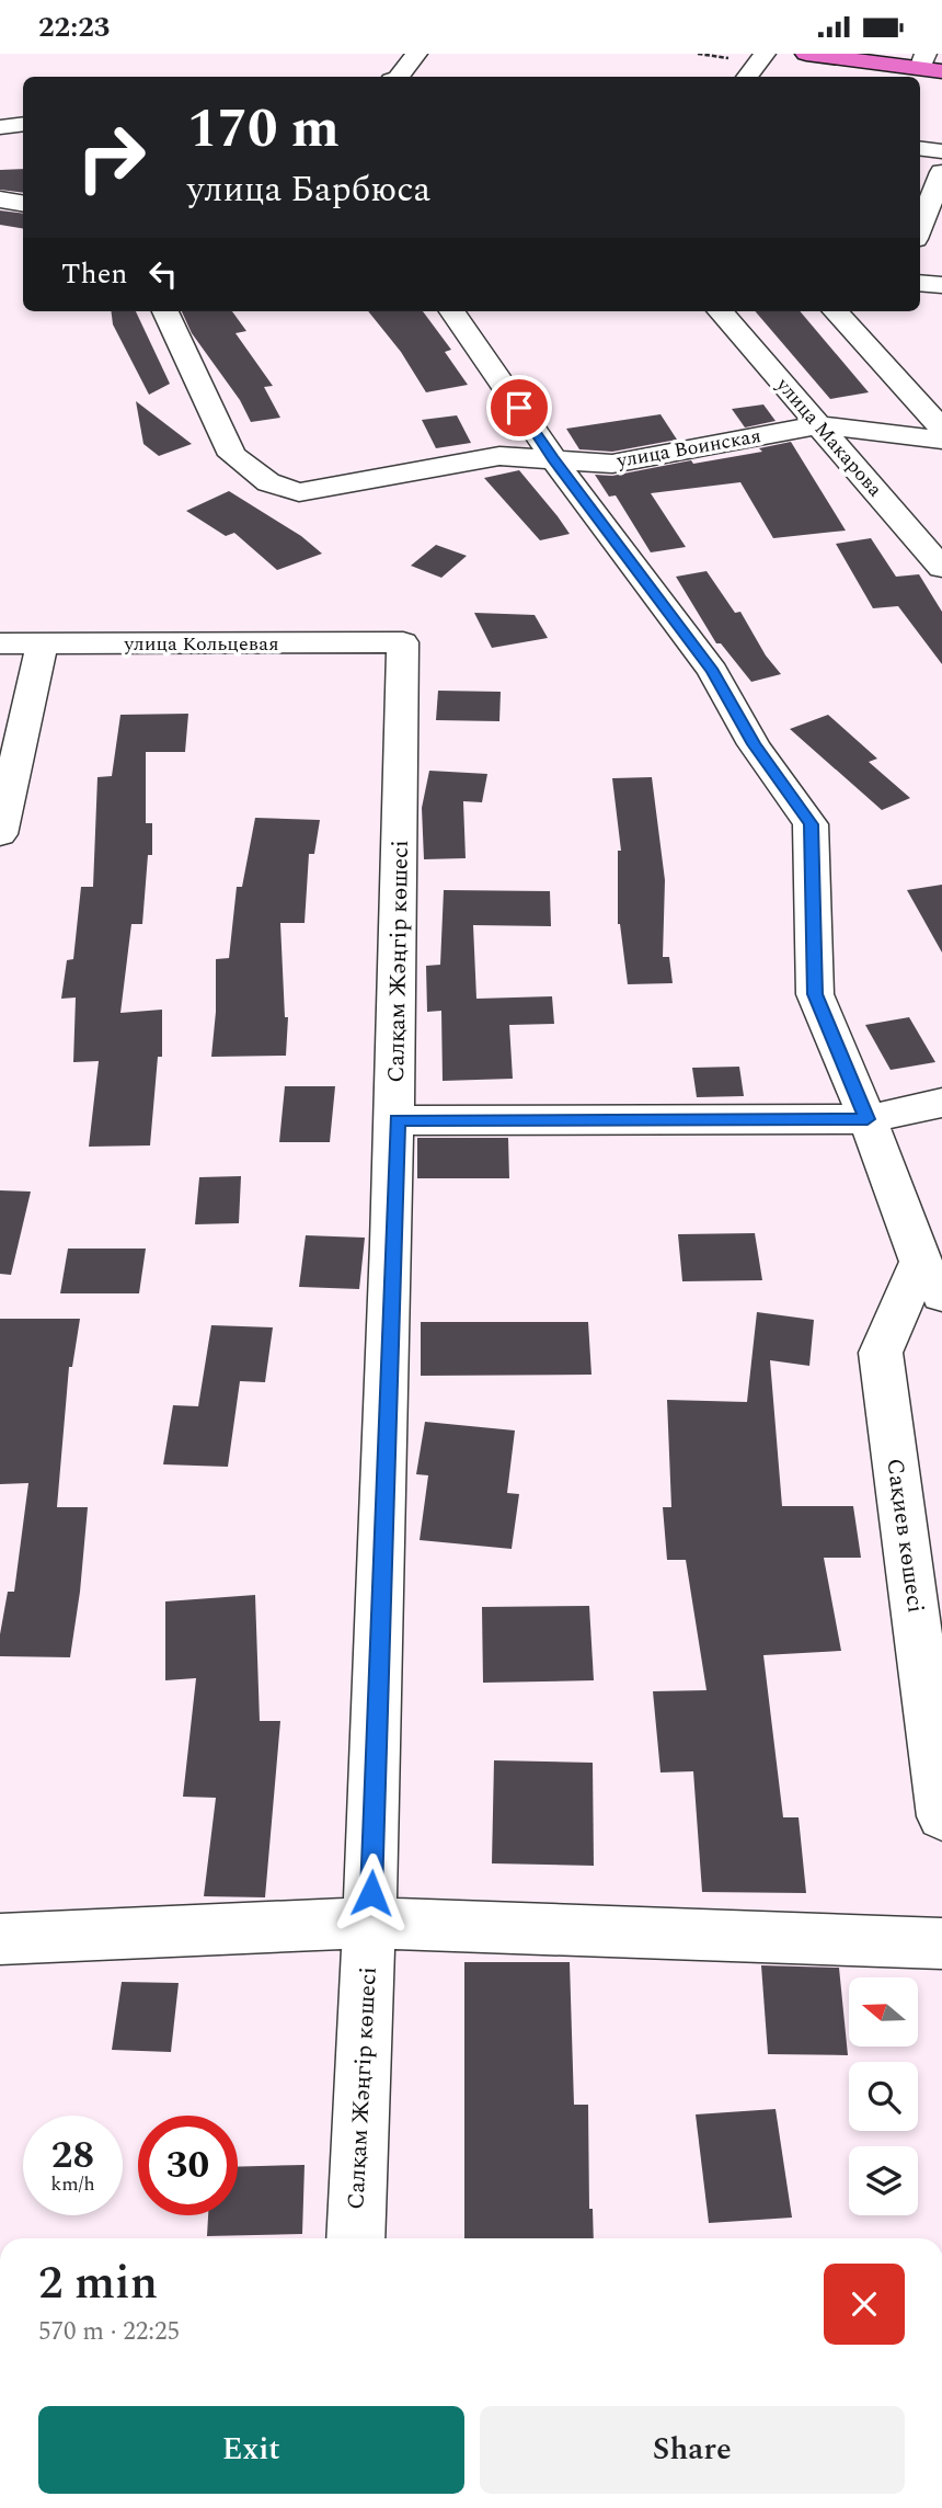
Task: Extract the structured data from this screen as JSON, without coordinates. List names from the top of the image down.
{
  "streets": {
    "street": [
      "улица Макарова",
      "улица Воинская",
      "улица Кольцевая",
      "Салқам Жәңгір көшесі",
      "Сақиев көшесі"
    ]
  },
  "crossings": [
    ["улица Макарова", "улица Воинская"],
    ["улица Кольцевая", "Салқам Жәңгір көшесі"]
  ],
  "north": "left",
  "page": {
    "status": "22:23",
    "turn": ["170 m", "улица Барбюса"],
    "then": "Then",
    "speed": "28 km/h",
    "limit": "30",
    "heading": ["2 min", "570 m · 22:25"],
    "buttons": ["Exit", "Share"]
  }
}
